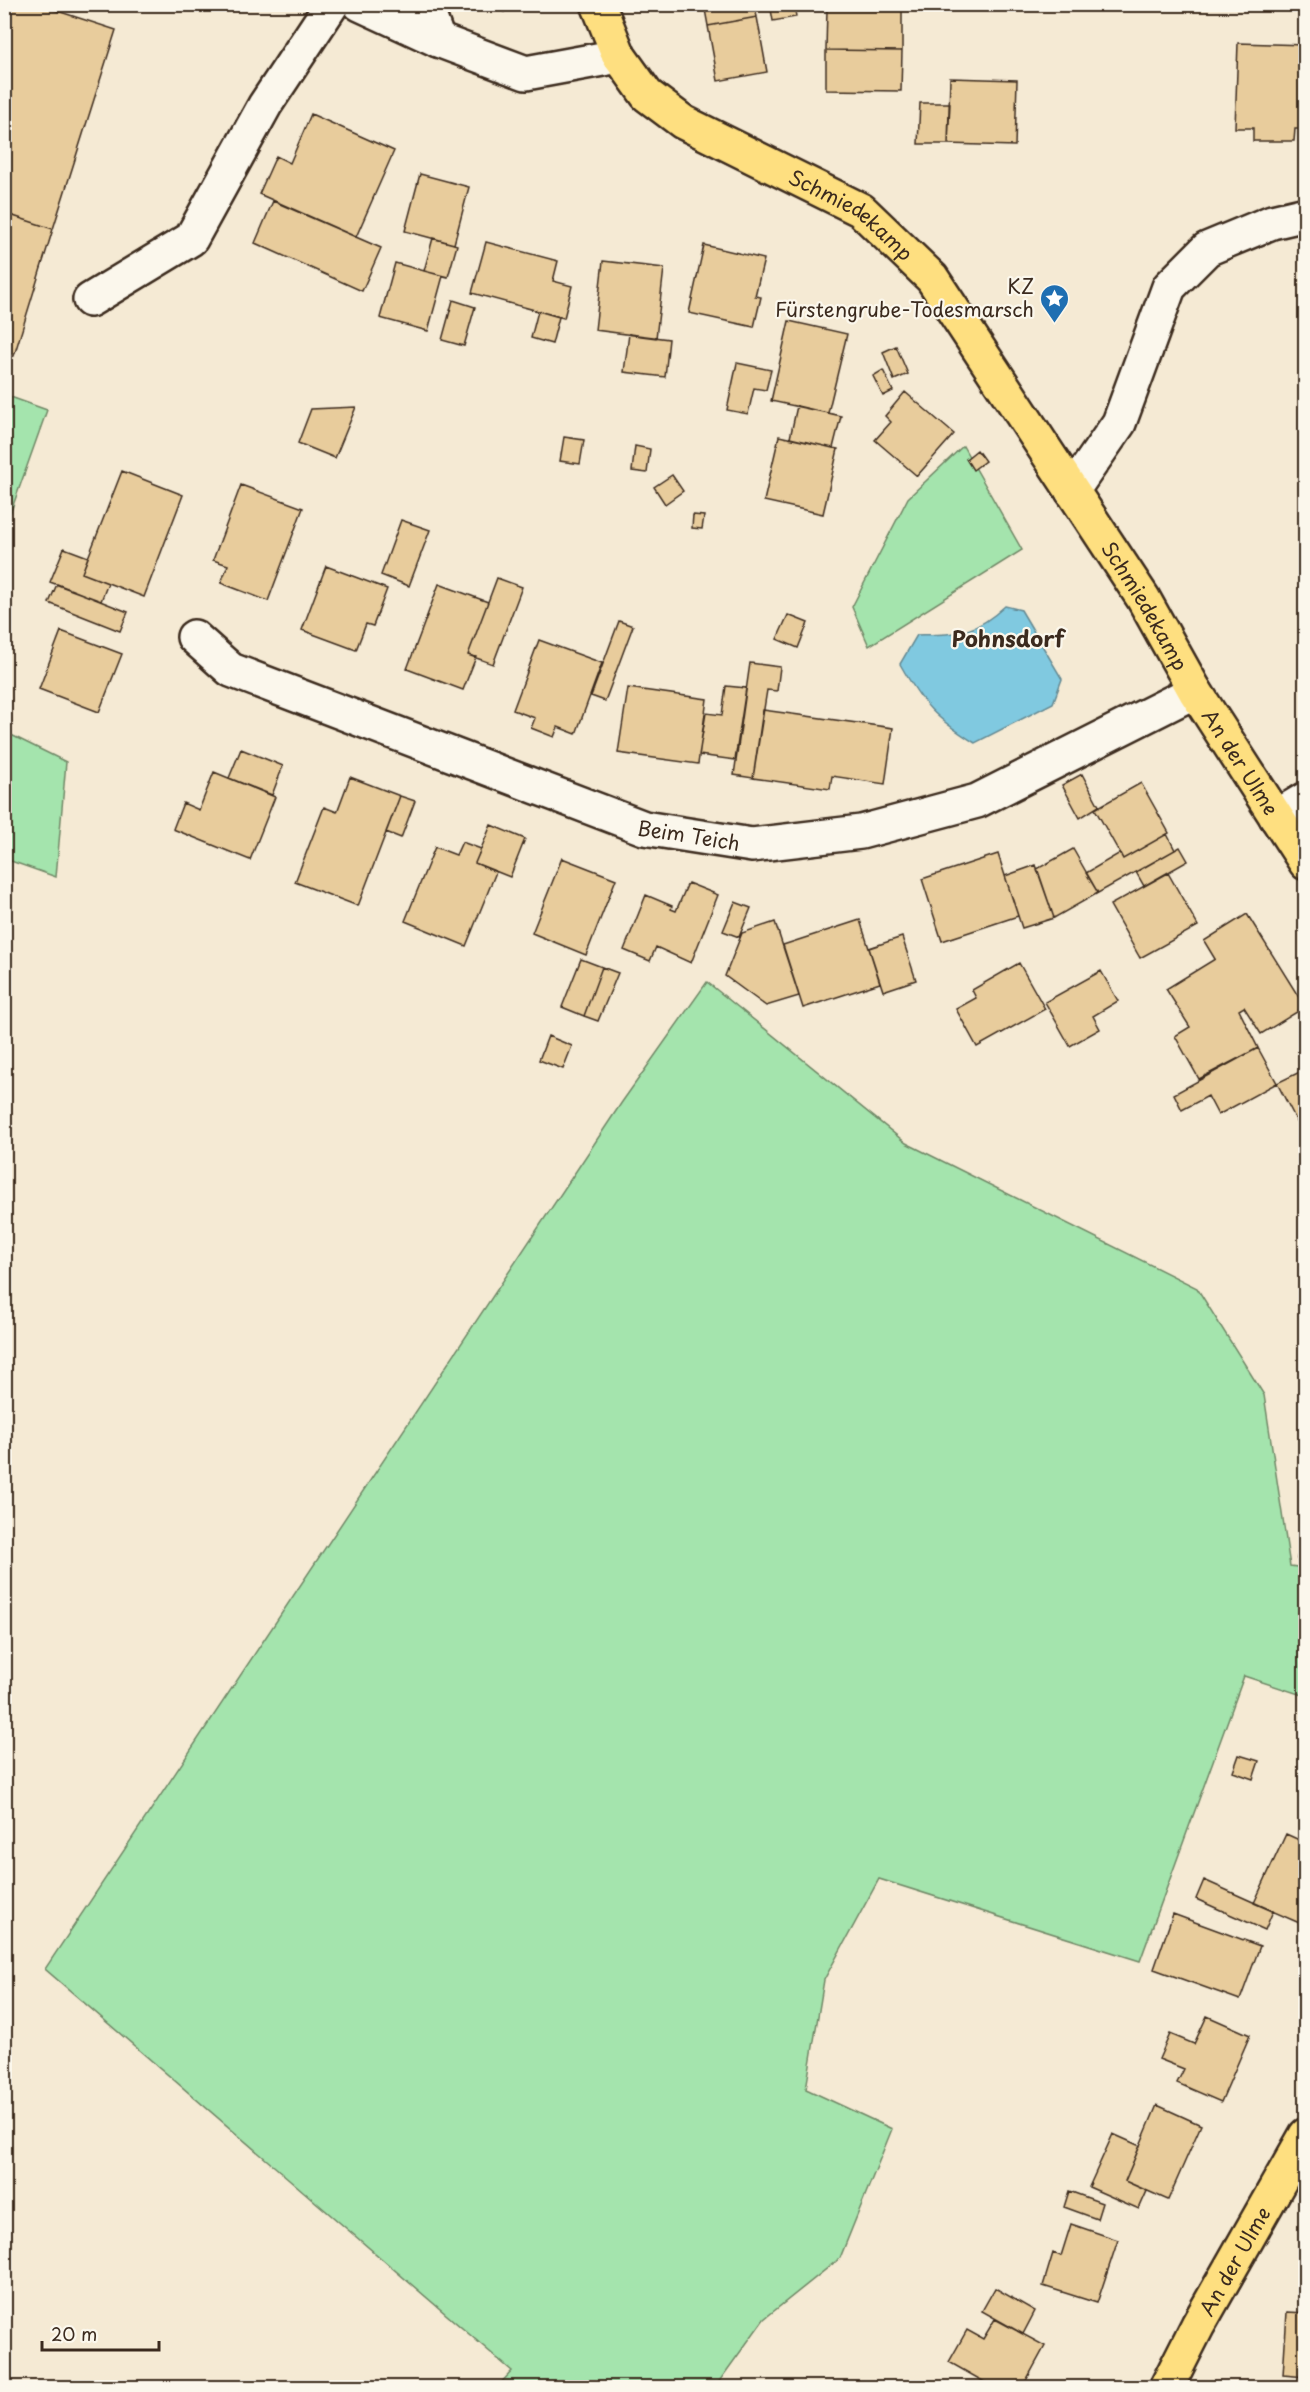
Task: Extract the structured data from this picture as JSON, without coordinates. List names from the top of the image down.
{
  "streets": {
    "main road": ["Schmiedekamp", "An der Ulme"],
    "street": ["Beim Teich"]
  },
  "crossings": [
    ["Schmiedekamp", "An der Ulme"],
    ["Schmiedekamp", "Beim Teich"],
    ["An der Ulme", "Beim Teich"]
  ],
  "districts": ["Pohnsdorf"],
  "places": {
    "place": ["KZ Fürstengrube-Todesmarsch"]
  },
  "scale_bar": "20 m"
}
